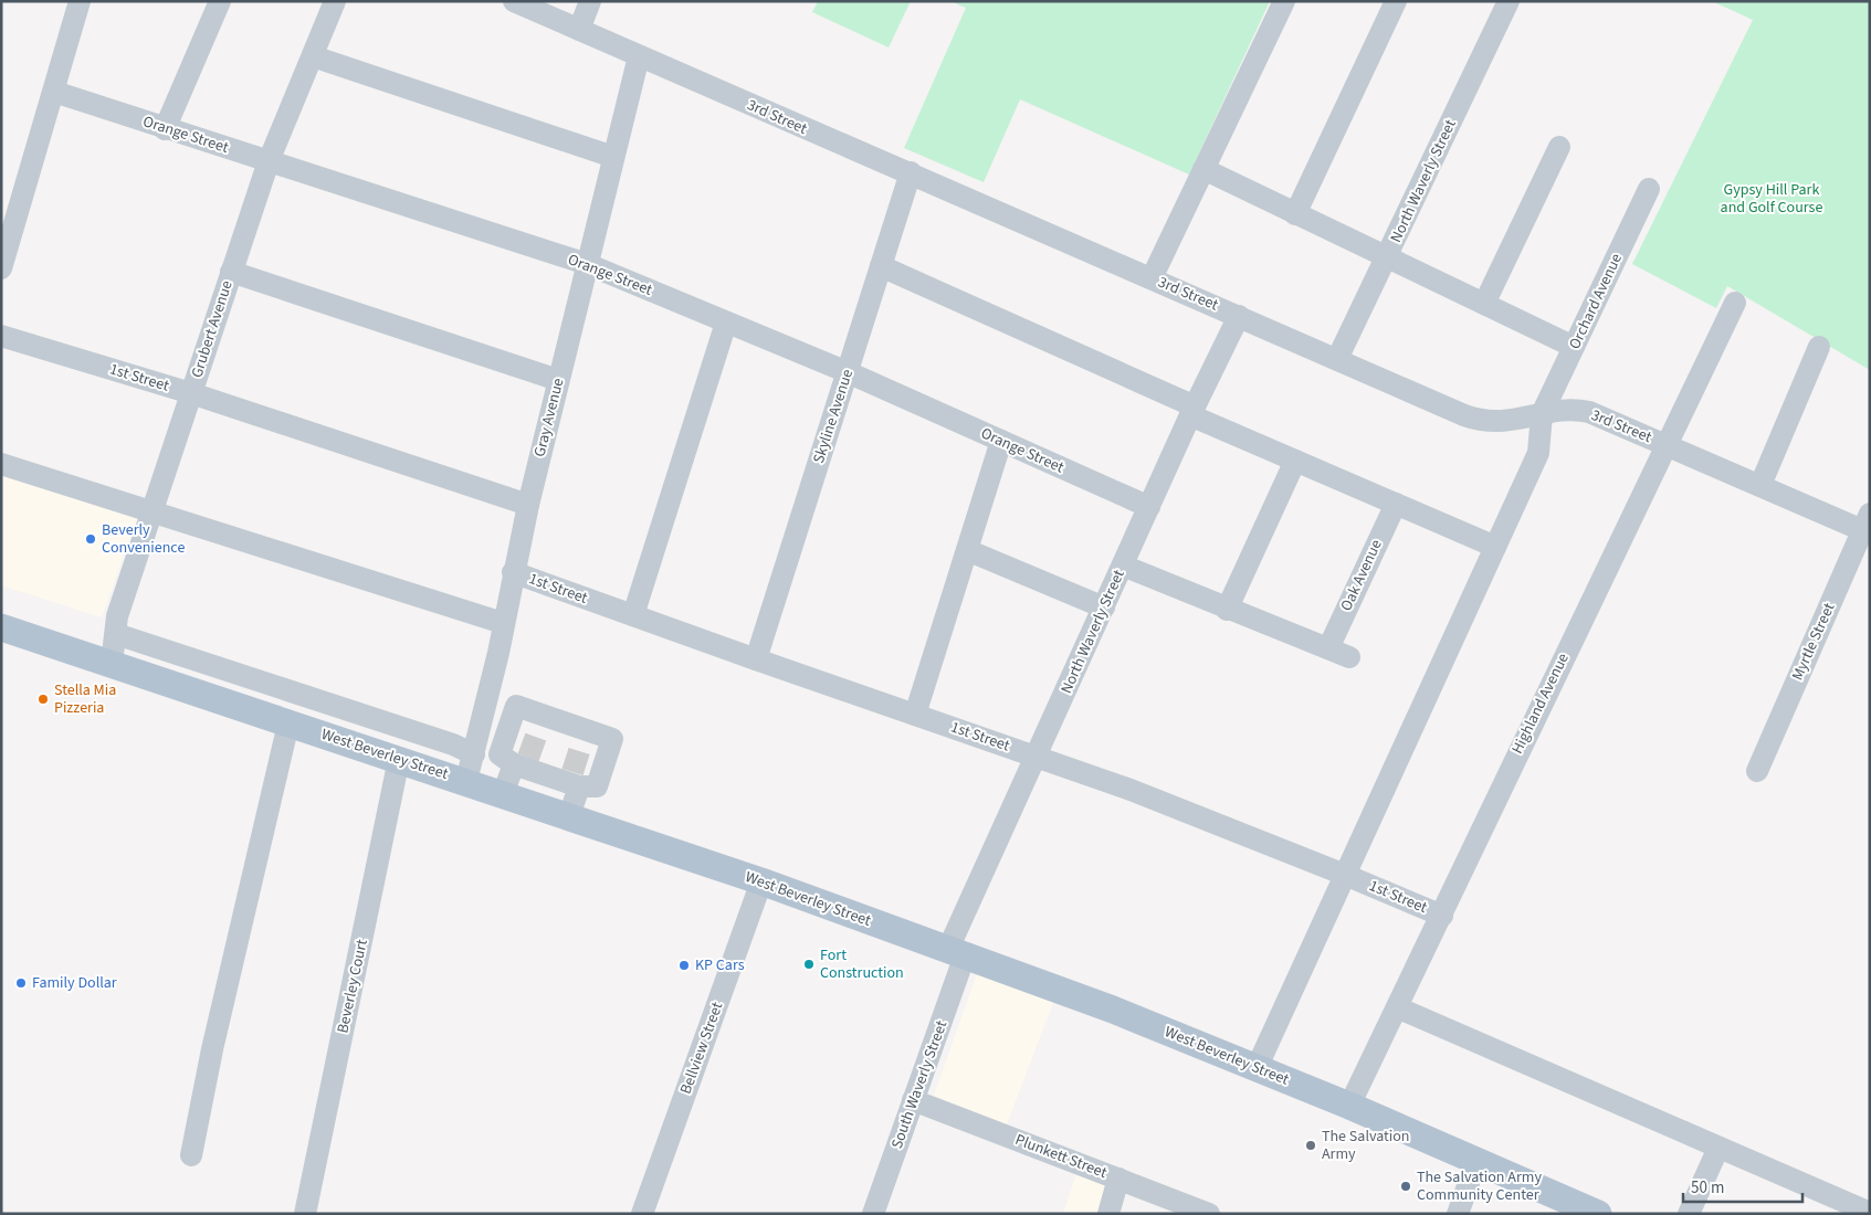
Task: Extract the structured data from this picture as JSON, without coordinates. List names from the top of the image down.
{
  "streets": {
    "main road": ["West Beverley Street"],
    "street": [
      "3rd Street",
      "Orange Street",
      "North Waverly Street",
      "Orchard Avenue",
      "Grubert Avenue",
      "1st Street",
      "Skyline Avenue",
      "Gray Avenue",
      "Oak Avenue",
      "Myrtle Street",
      "Highland Avenue",
      "Beverley Court",
      "Bellview Street",
      "South Waverly Street",
      "Plunkett Street"
    ]
  },
  "crossings": [
    ["3rd Street", "North Waverly Street"],
    ["3rd Street", "Orchard Avenue"],
    ["3rd Street", "Skyline Avenue"],
    ["3rd Street", "Gray Avenue"],
    ["3rd Street", "Myrtle Street"],
    ["3rd Street", "Highland Avenue"],
    ["Orange Street", "North Waverly Street"],
    ["Orange Street", "Grubert Avenue"],
    ["Orange Street", "Skyline Avenue"],
    ["Orange Street", "Gray Avenue"],
    ["North Waverly Street", "1st Street"],
    ["North Waverly Street", "West Beverley Street"],
    ["North Waverly Street", "South Waverly Street"],
    ["Grubert Avenue", "1st Street"],
    ["Grubert Avenue", "West Beverley Street"],
    ["1st Street", "Skyline Avenue"],
    ["1st Street", "Gray Avenue"],
    ["1st Street", "Highland Avenue"],
    ["Gray Avenue", "West Beverley Street"],
    ["Highland Avenue", "West Beverley Street"],
    ["West Beverley Street", "Beverley Court"],
    ["West Beverley Street", "Bellview Street"],
    ["West Beverley Street", "South Waverly Street"],
    ["South Waverly Street", "Plunkett Street"]
  ],
  "parks": ["Gypsy Hill Park and Golf Course"],
  "places": [
    "Beverly Convenience",
    "Stella Mia Pizzeria",
    "Fort Construction",
    "KP Cars",
    "Family Dollar",
    "The Salvation Army",
    "The Salvation Army Community Center"
  ],
  "scale_bar": "50 m"
}
